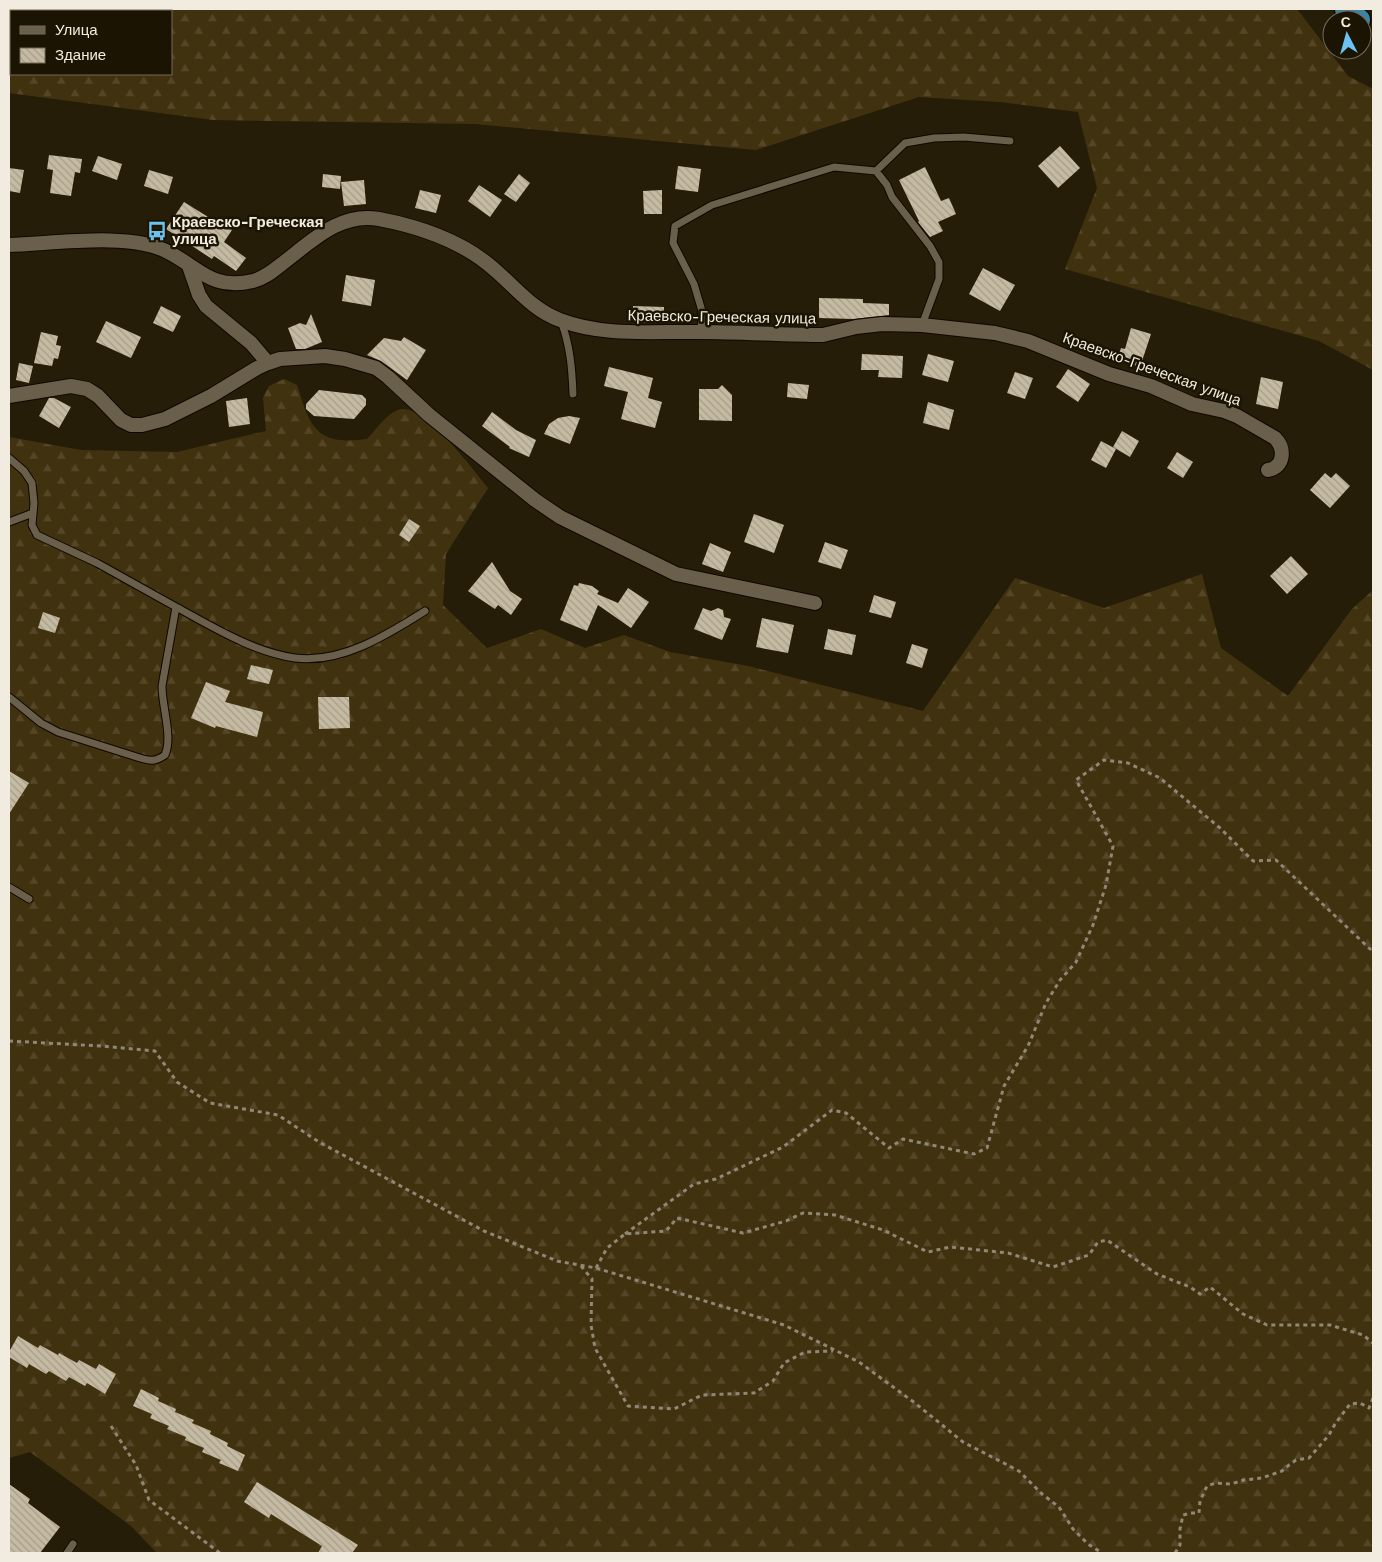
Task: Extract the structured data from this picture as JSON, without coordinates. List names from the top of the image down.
{
  "streets": {
    "street": ["Краевско-Греческая улица"]
  },
  "places": {
    "bus stop": ["Краевско-Греческая улица"]
  },
  "legend": ["Улица", "Здание"],
  "north": "top"
}
